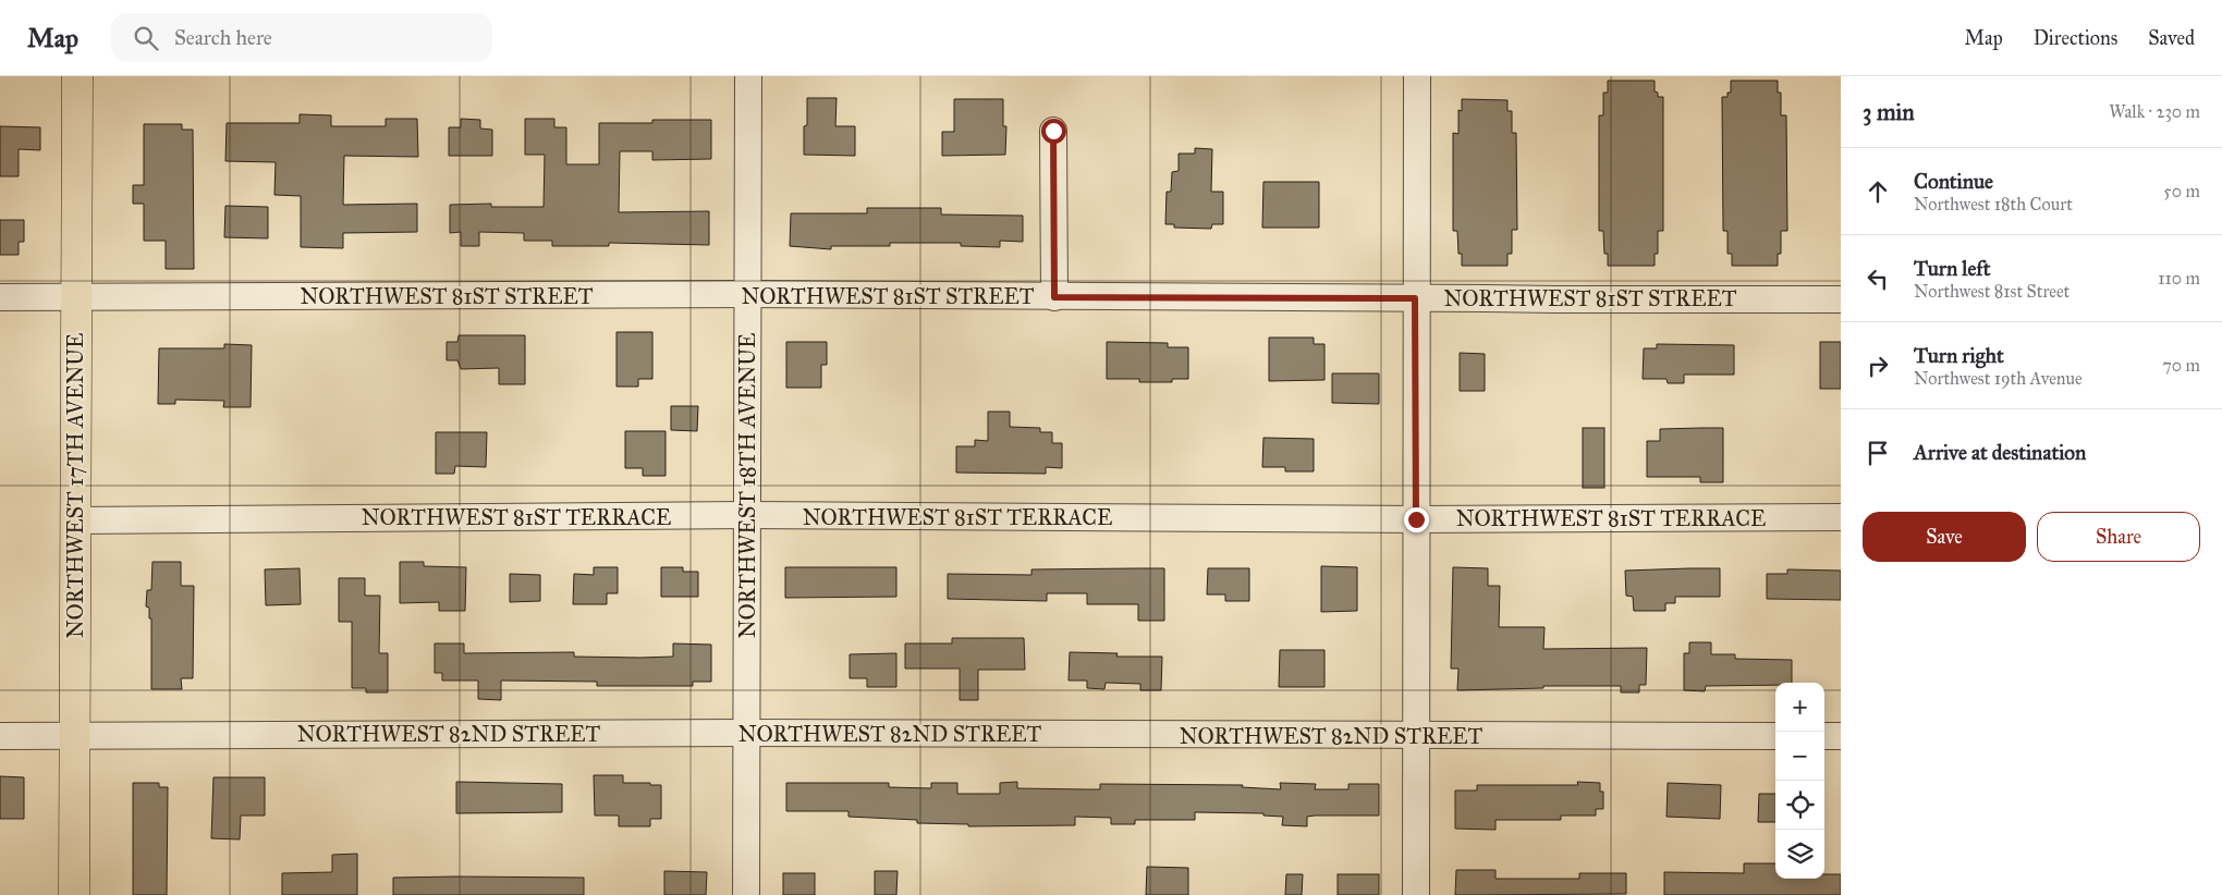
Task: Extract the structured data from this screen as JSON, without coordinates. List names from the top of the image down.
{
  "streets": {
    "main road": ["NORTHWEST 17TH AVENUE"],
    "street": [
      "NORTHWEST 81ST STREET",
      "NORTHWEST 18TH AVENUE",
      "NORTHWEST 81ST TERRACE",
      "NORTHWEST 82ND STREET"
    ]
  },
  "crossings": [
    ["NORTHWEST 81ST STREET", "NORTHWEST 17TH AVENUE"],
    ["NORTHWEST 81ST STREET", "NORTHWEST 18TH AVENUE"],
    ["NORTHWEST 17TH AVENUE", "NORTHWEST 81ST TERRACE"],
    ["NORTHWEST 17TH AVENUE", "NORTHWEST 82ND STREET"],
    ["NORTHWEST 18TH AVENUE", "NORTHWEST 81ST TERRACE"],
    ["NORTHWEST 18TH AVENUE", "NORTHWEST 82ND STREET"]
  ],
  "page": {
    "header": "Map",
    "search": "Search here",
    "nav": ["Map", "Directions", "Saved"],
    "heading": ["3 min", "Walk · 230 m"],
    "list": [
      ["Continue", "Northwest 18th Court", "50 m"],
      ["Turn left", "Northwest 81st Street", "110 m"],
      ["Turn right", "Northwest 19th Avenue", "70 m"],
      "Arrive at destination"
    ],
    "buttons": ["Save", "Share"],
    "map_buttons": ["+", "−"]
  }
}
